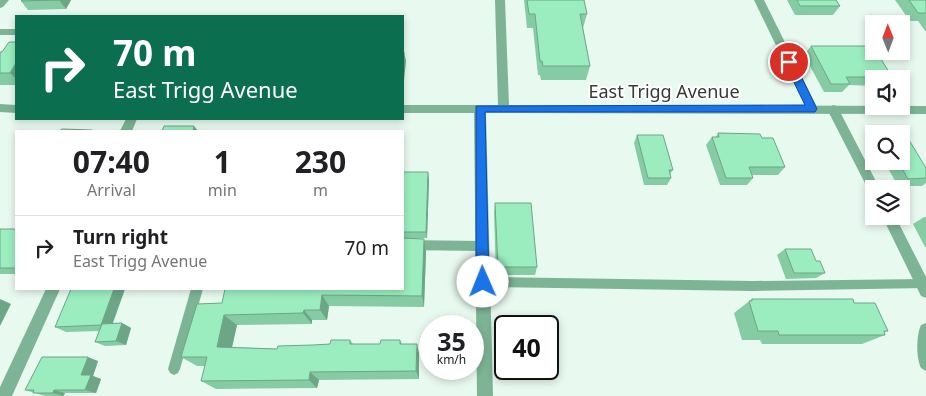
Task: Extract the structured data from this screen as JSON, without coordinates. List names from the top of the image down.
{
  "streets": {
    "street": ["East Trigg Avenue"]
  },
  "north": "top",
  "page": {
    "turn": ["70 m", "East Trigg Avenue"],
    "eta": [
      "07:40",
      "Arrival",
      "1",
      "min",
      "230",
      "m"
    ],
    "list": [
      {
        "name": "Turn right",
        "note": "East Trigg Avenue",
        "value": "70 m"
      }
    ],
    "speed": "35 km/h",
    "limit": "40"
  }
}
